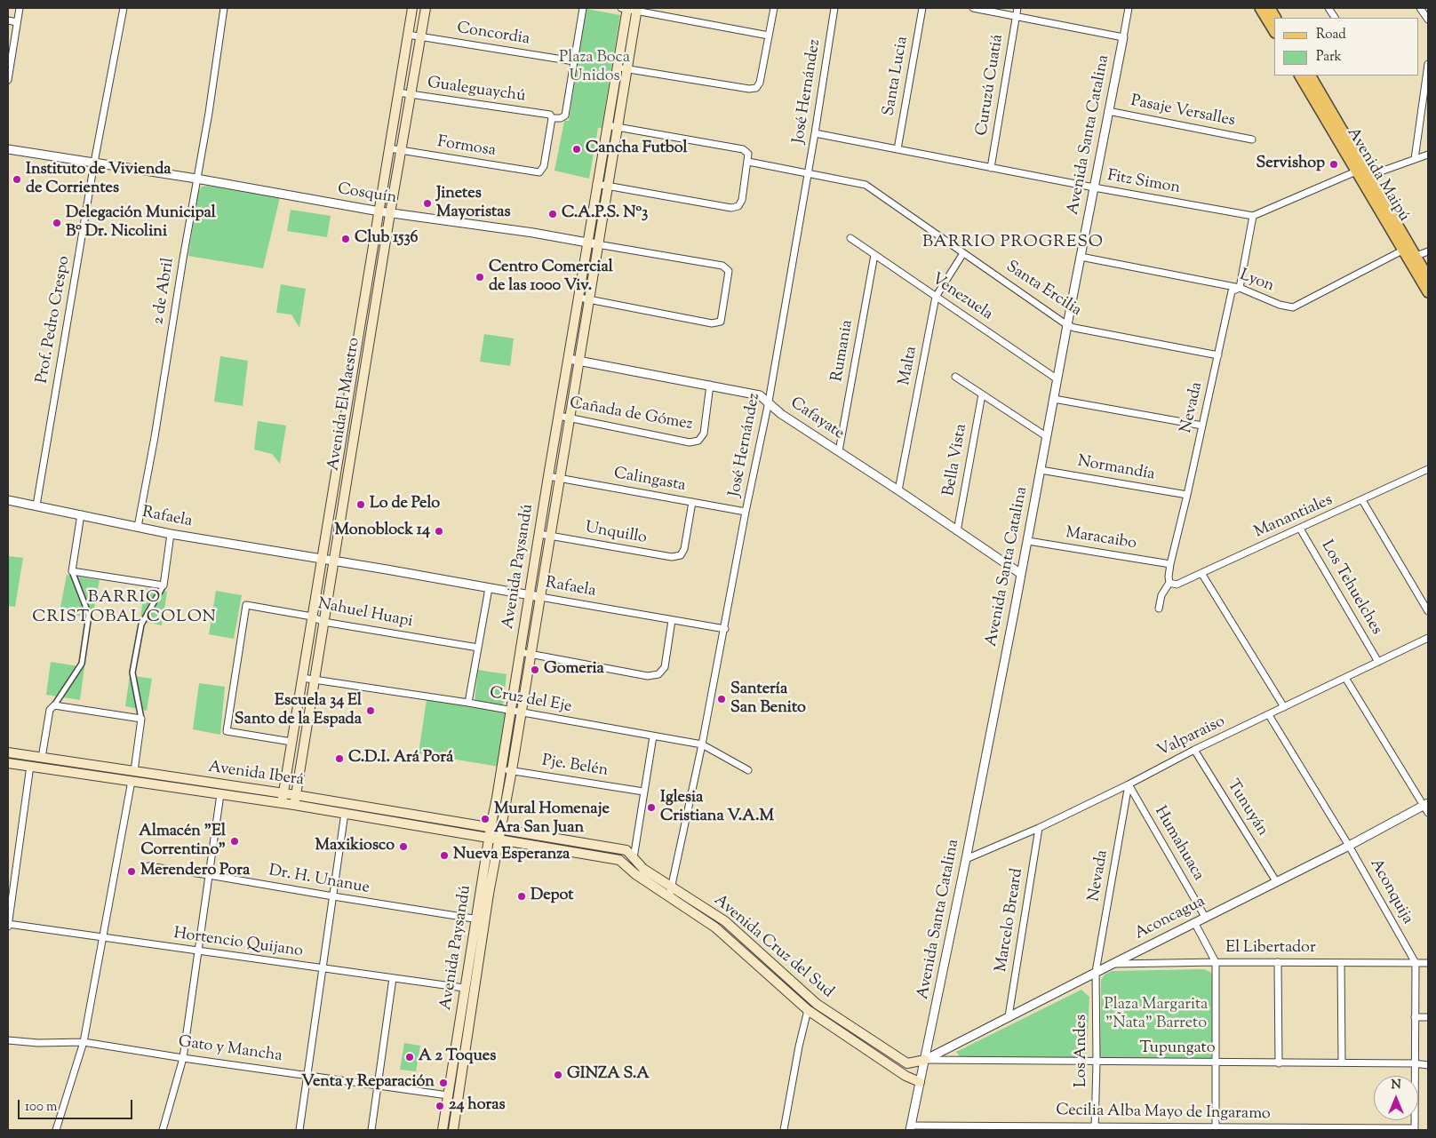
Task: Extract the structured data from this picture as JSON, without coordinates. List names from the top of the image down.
{
  "streets": {
    "main road": [
      "Avenida Maipú",
      "Avenida El Maestro",
      "Avenida Paysandú",
      "Avenida Iberá",
      "Avenida Cruz del Sud"
    ],
    "street": [
      "Concordia",
      "Santa Lucia",
      "Curuzú Cuatiá",
      "Gualeguaychú",
      "José Hernández",
      "Pasaje Versalles",
      "Avenida Santa Catalina",
      "Formosa",
      "Fitz Simon",
      "Cosquín",
      "Lyon",
      "Santa Ercilia",
      "2 de Abril",
      "Venezuela",
      "Prof. Pedro Crespo",
      "Rumania",
      "Malta",
      "Nevada",
      "Cañada de Gómez",
      "Cafayate",
      "Bella Vista",
      "Normandía",
      "Calingasta",
      "Manantiales",
      "Rafaela",
      "Unquillo",
      "Maracaibo",
      "Los Tehuelches",
      "Nahuel Huapi",
      "Cruz del Eje",
      "Valparaiso",
      "Pje. Belén",
      "Tunuyán",
      "Humahuaca",
      "Dr. H. Unanue",
      "Aconquija",
      "Aconcagua",
      "Marcelo Breard",
      "Hortencio Quijano",
      "El Libertador",
      "Tupungato",
      "Gato y Mancha",
      "Los Andes",
      "Cecilia Alba Mayo de Ingaramo"
    ]
  },
  "crossings": [
    ["Concordia", "Avenida El Maestro"],
    ["Santa Lucia", "Fitz Simon"],
    ["Curuzú Cuatiá", "Fitz Simon"],
    ["Gualeguaychú", "Formosa"],
    ["Gualeguaychú", "Avenida El Maestro"],
    ["José Hernández", "Fitz Simon"],
    ["José Hernández", "Santa Ercilia"],
    ["José Hernández", "Cafayate"],
    ["José Hernández", "Calingasta"],
    ["José Hernández", "Rafaela"],
    ["José Hernández", "Cruz del Eje"],
    ["José Hernández", "Avenida Cruz del Sud"],
    ["Pasaje Versalles", "Avenida Santa Catalina"],
    ["Avenida Santa Catalina", "Fitz Simon"],
    ["Avenida Santa Catalina", "Lyon"],
    ["Avenida Santa Catalina", "Santa Ercilia"],
    ["Avenida Santa Catalina", "Venezuela"],
    ["Avenida Santa Catalina", "Cafayate"],
    ["Avenida Santa Catalina", "Normandía"],
    ["Avenida Santa Catalina", "Maracaibo"],
    ["Avenida Santa Catalina", "Valparaiso"],
    ["Avenida Santa Catalina", "Aconcagua"],
    ["Avenida Santa Catalina", "Avenida Cruz del Sud"],
    ["Avenida Santa Catalina", "Tupungato"],
    ["Avenida Santa Catalina", "Cecilia Alba Mayo de Ingaramo"],
    ["Formosa", "Avenida El Maestro"],
    ["Avenida Maipú", "Lyon"],
    ["Fitz Simon", "Nevada"],
    ["Cosquín", "2 de Abril"],
    ["Cosquín", "Prof. Pedro Crespo"],
    ["Cosquín", "Avenida El Maestro"],
    ["Cosquín", "Avenida Paysandú"],
    ["Lyon", "Nevada"],
    ["Santa Ercilia", "Malta"],
    ["Santa Ercilia", "Nevada"],
    ["2 de Abril", "Rafaela"],
    ["Venezuela", "Rumania"],
    ["Venezuela", "Malta"],
    ["Prof. Pedro Crespo", "Rafaela"],
    ["Rumania", "Cafayate"],
    ["Malta", "Cafayate"],
    ["Avenida El Maestro", "Rafaela"],
    ["Avenida El Maestro", "Nahuel Huapi"],
    ["Avenida El Maestro", "Cruz del Eje"],
    ["Avenida El Maestro", "Avenida Iberá"],
    ["Nevada", "Normandía"],
    ["Nevada", "Manantiales"],
    ["Nevada", "Maracaibo"],
    ["Nevada", "Valparaiso"],
    ["Nevada", "Humahuaca"],
    ["Nevada", "Aconcagua"],
    ["Nevada", "Los Andes"],
    ["Cañada de Gómez", "Cafayate"],
    ["Cañada de Gómez", "Avenida Paysandú"],
    ["Cafayate", "Bella Vista"],
    ["Cafayate", "Avenida Paysandú"],
    ["Calingasta", "Unquillo"],
    ["Calingasta", "Avenida Paysandú"],
    ["Manantiales", "Los Tehuelches"],
    ["Rafaela", "Avenida Paysandú"],
    ["Unquillo", "Avenida Paysandú"],
    ["Avenida Paysandú", "Cruz del Eje"],
    ["Avenida Paysandú", "Pje. Belén"],
    ["Avenida Paysandú", "Avenida Iberá"],
    ["Avenida Paysandú", "Dr. H. Unanue"],
    ["Avenida Paysandú", "Hortencio Quijano"],
    ["Avenida Paysandú", "Avenida Cruz del Sud"],
    ["Avenida Paysandú", "Gato y Mancha"],
    ["Los Tehuelches", "Valparaiso"],
    ["Valparaiso", "Tunuyán"],
    ["Valparaiso", "Humahuaca"],
    ["Valparaiso", "Aconquija"],
    ["Valparaiso", "Marcelo Breard"],
    ["Avenida Iberá", "Avenida Cruz del Sud"],
    ["Tunuyán", "Aconcagua"],
    ["Humahuaca", "Aconcagua"],
    ["Aconquija", "Aconcagua"],
    ["Aconquija", "El Libertador"],
    ["Aconcagua", "Marcelo Breard"],
    ["Aconcagua", "Avenida Cruz del Sud"],
    ["Aconcagua", "El Libertador"],
    ["Aconcagua", "Tupungato"],
    ["Aconcagua", "Los Andes"],
    ["Avenida Cruz del Sud", "Tupungato"],
    ["Tupungato", "Los Andes"],
    ["Los Andes", "Cecilia Alba Mayo de Ingaramo"]
  ],
  "districts": ["BARRIO PROGRESO", "BARRIO CRISTOBAL COLON"],
  "parks": ["Plaza Boca Unidos", "Plaza Margarita \"Ñata\" Barreto"],
  "places": [
    "Cancha Futbol",
    "Servishop",
    "Instituto de Vivienda de Corrientes",
    "Jinetes Mayoristas",
    "C.A.P.S. Nº3",
    "Delegación Municipal Bº Dr. Nicolini",
    "Club 1536",
    "Centro Comercial de las 1000 Viv.",
    "Lo de Pelo",
    "Monoblock 14",
    "Gomeria",
    "Santería San Benito",
    "Escuela 34 El Santo de la Espada",
    "C.D.I. Ará Porá",
    "Iglesia Cristiana V.A.M",
    "Mural Homenaje Ara San Juan",
    "Almacén \"El Correntino\"",
    "Maxikiosco",
    "Nueva Esperanza",
    "Merendero Pora",
    "Depot",
    "A 2 Toques",
    "GINZA S.A",
    "Venta y Reparación",
    "24 horas"
  ],
  "legend": ["Road", "Park"],
  "scale_bar": "100 m",
  "north": "top"
}
